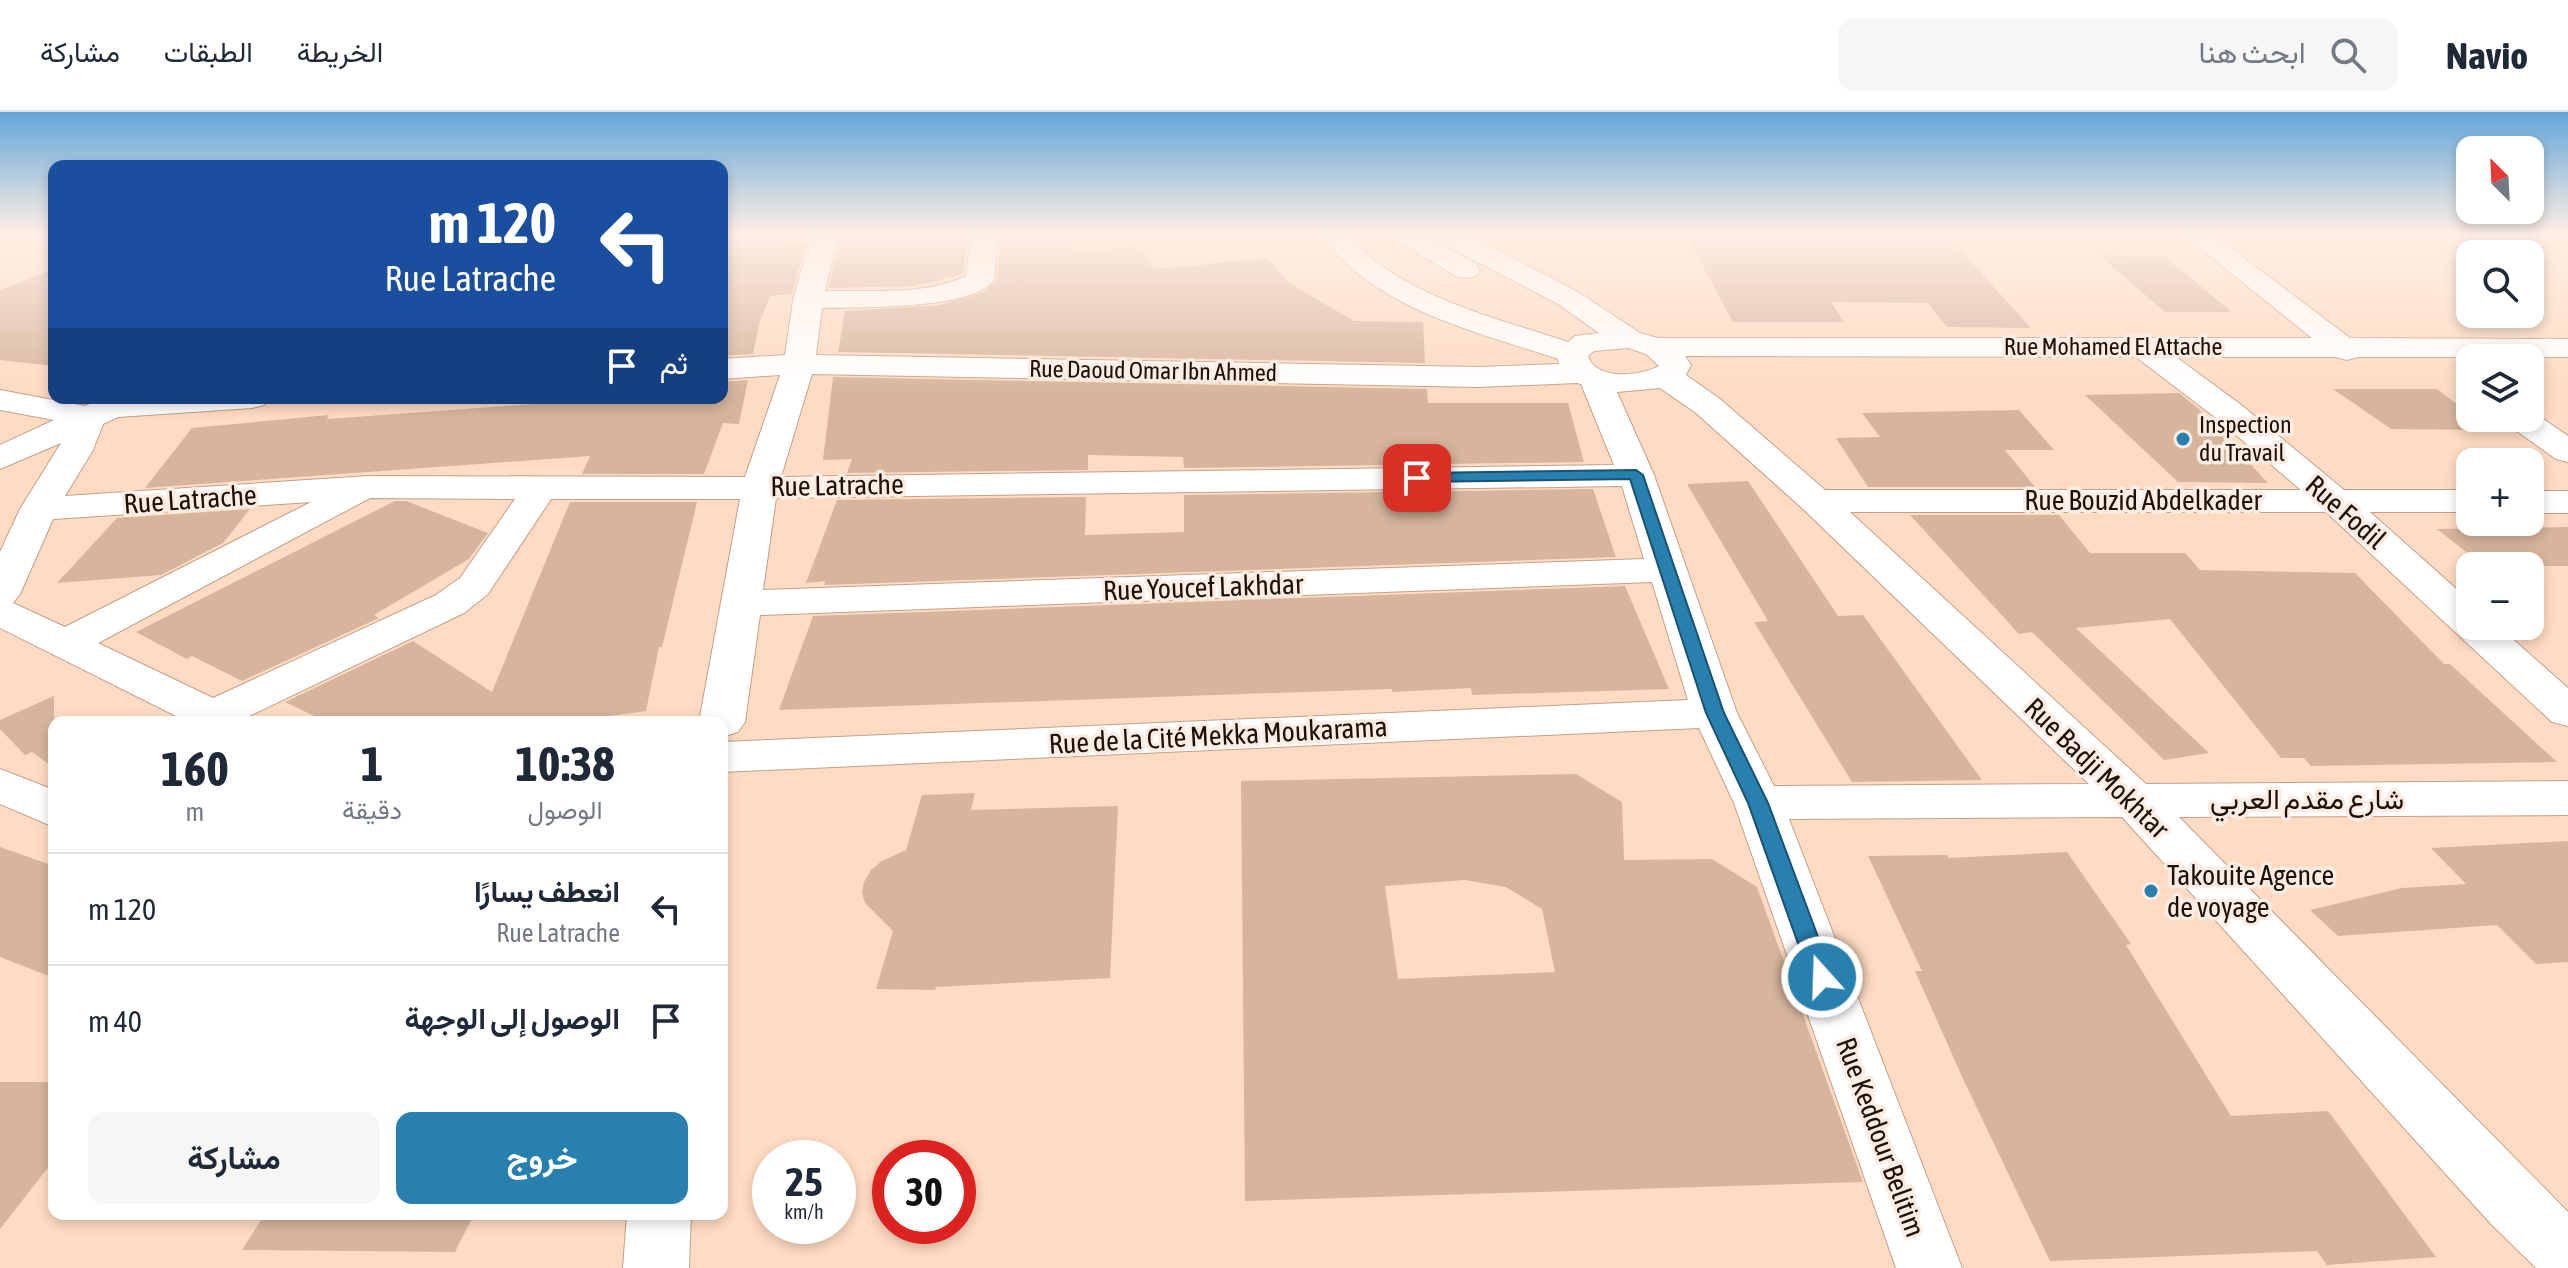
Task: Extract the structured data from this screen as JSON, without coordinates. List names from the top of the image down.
{
  "streets": {
    "street": [
      "Rue Mohamed El Attache",
      "Rue Daoud Omar Ibn Ahmed",
      "Rue Latrache",
      "Rue Bouzid Abdelkader",
      "Rue Fodil",
      "Rue Youcef Lakhdar",
      "Rue de la Cité Mekka Moukarama",
      "Rue Badji Mokhtar",
      "شارع مقدم العربي",
      "Rue Keddour Belitim"
    ]
  },
  "crossings": [
    ["Rue Mohamed El Attache", "Rue Fodil"],
    ["Rue Mohamed El Attache", "Rue Badji Mokhtar"],
    ["Rue Daoud Omar Ibn Ahmed", "Rue Keddour Belitim"],
    ["Rue Latrache", "Rue Keddour Belitim"],
    ["Rue Bouzid Abdelkader", "Rue Fodil"],
    ["Rue Bouzid Abdelkader", "Rue Badji Mokhtar"],
    ["Rue Youcef Lakhdar", "Rue Keddour Belitim"],
    ["Rue de la Cité Mekka Moukarama", "Rue Keddour Belitim"],
    ["Rue Badji Mokhtar", "شارع مقدم العربي"],
    ["شارع مقدم العربي", "Rue Keddour Belitim"]
  ],
  "places": ["Inspection du Travail", "Takouite Agence de voyage"],
  "north": "top left",
  "page": {
    "header": "Navio",
    "search": "ابحث هنا",
    "nav": ["الخريطة", "الطبقات", "مشاركة"],
    "map_buttons": ["+", "−"],
    "turn": ["120 m", "Rue Latrache"],
    "then": "ثم",
    "eta": [
      "10:38",
      "الوصول",
      "1",
      "دقيقة",
      "160",
      "m"
    ],
    "list": [
      {
        "name": "انعطف يسارًا",
        "note": "Rue Latrache",
        "value": "120 m"
      },
      {
        "name": "الوصول إلى الوجهة",
        "value": "40 m"
      }
    ],
    "buttons": ["خروج", "مشاركة"],
    "speed": "25 km/h",
    "limit": "30"
  }
}
